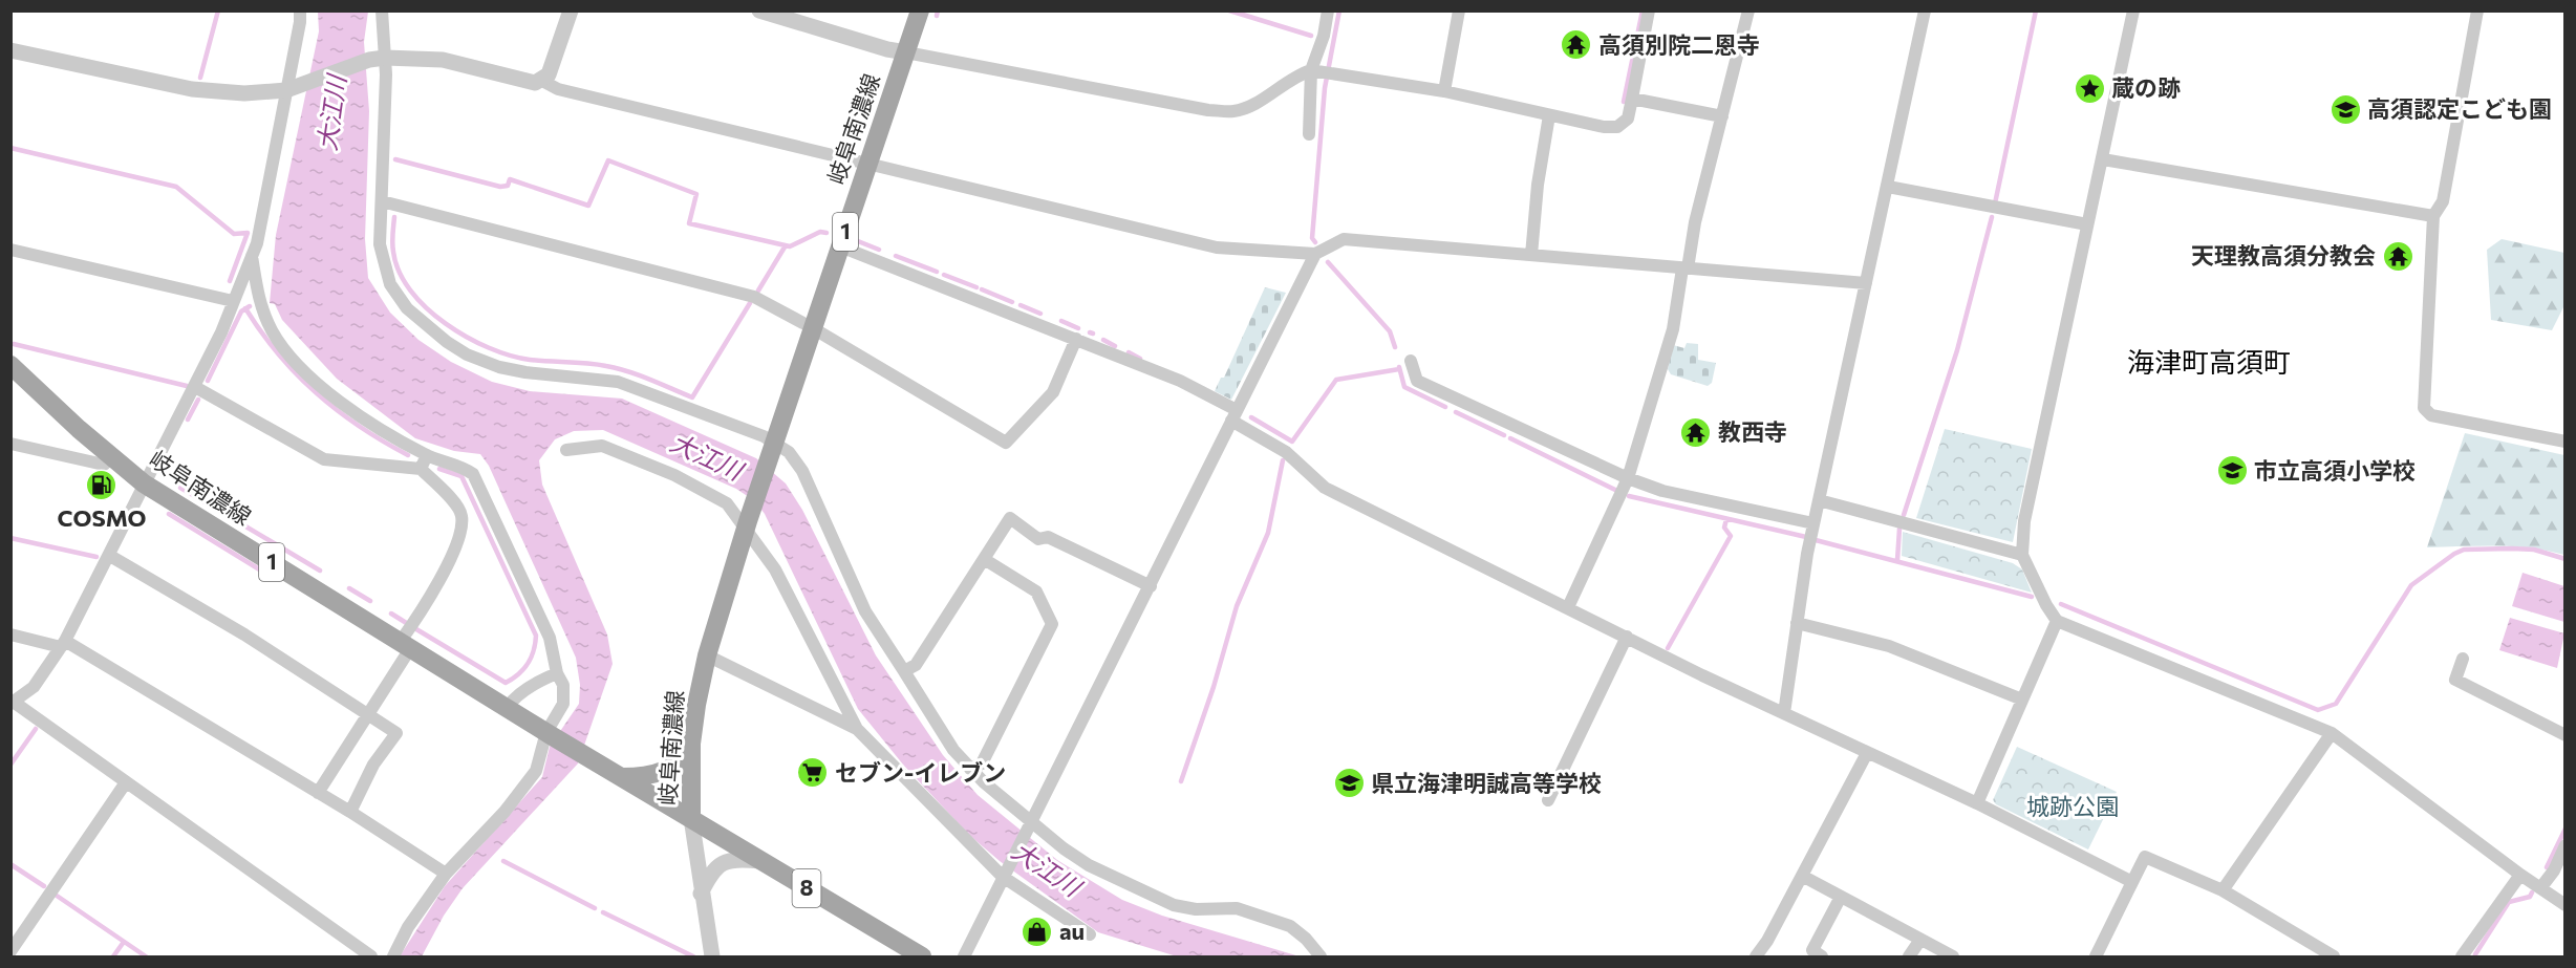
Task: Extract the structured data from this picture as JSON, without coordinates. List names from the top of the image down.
{
  "streets": {
    "main road": ["岐阜南濃線", "1", "8"]
  },
  "crossings": [
    ["岐阜南濃線", "8"]
  ],
  "districts": ["海津町高須町"],
  "water": ["大江川"],
  "parks": ["城跡公園"],
  "places": {
    "temple": ["高須別院二恩寺", "天理教高須分教会", "教西寺"],
    "place": ["蔵の跡"],
    "school or university": ["高須認定こども園", "市立高須小学校", "県立海津明誠高等学校"],
    "fuel station": ["COSMO"],
    "supermarket": ["セブン-イレブン"],
    "shop": ["au"]
  }
}
